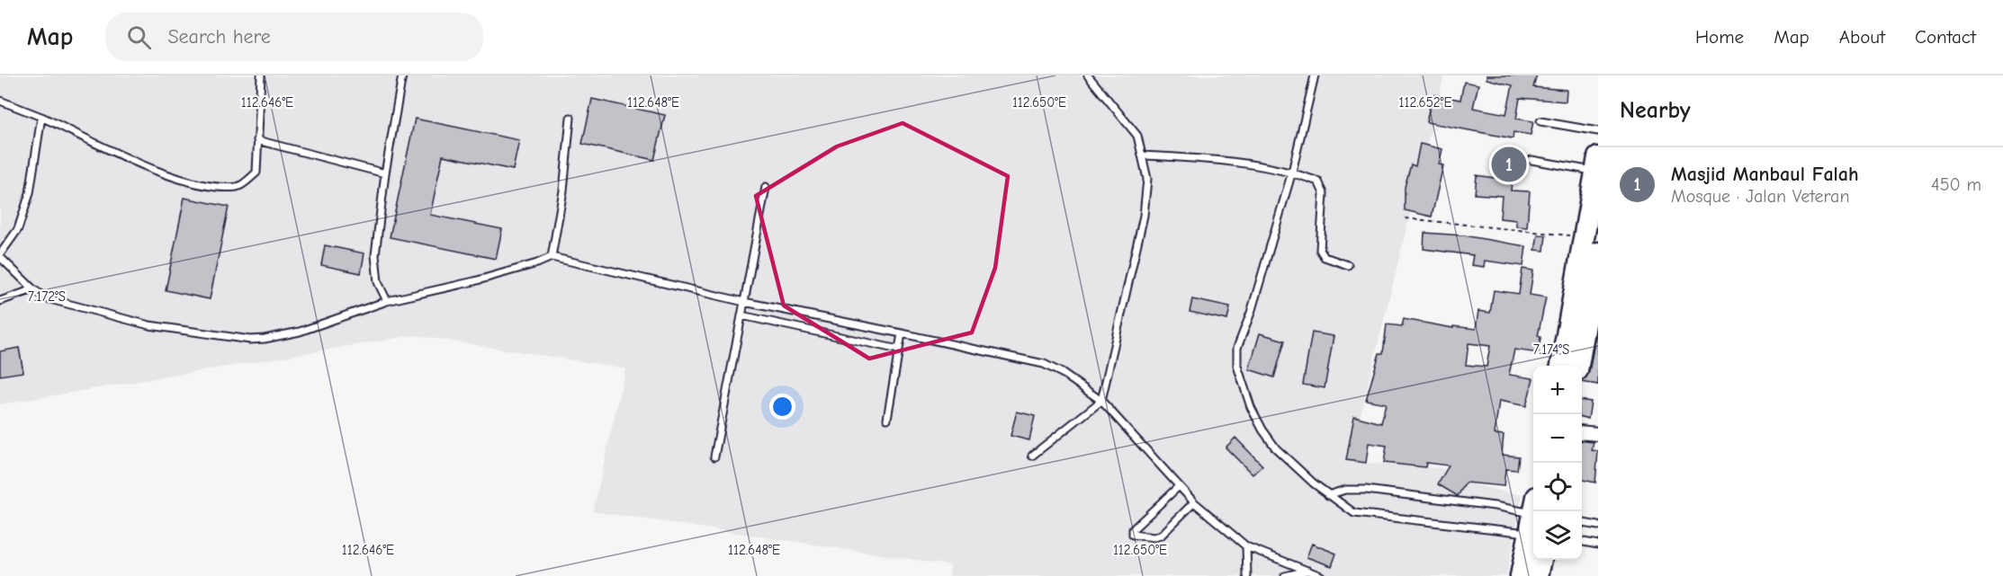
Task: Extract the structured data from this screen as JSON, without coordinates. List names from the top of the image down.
{
  "page": {
    "header": "Map",
    "search": "Search here",
    "nav": [
      "Home",
      "Map",
      "About",
      "Contact"
    ],
    "heading": "Nearby",
    "pins": "1",
    "list": [
      {
        "mark": "1",
        "name": "Masjid Manbaul Falah",
        "note": "Mosque · Jalan Veteran",
        "value": "450 m"
      }
    ],
    "map_buttons": ["+", "−"]
  },
  "coordinates": [
    "112.646°E",
    "112.648°E",
    "112.650°E",
    "112.652°E",
    "7.172°S",
    "7.174°S"
  ]
}
